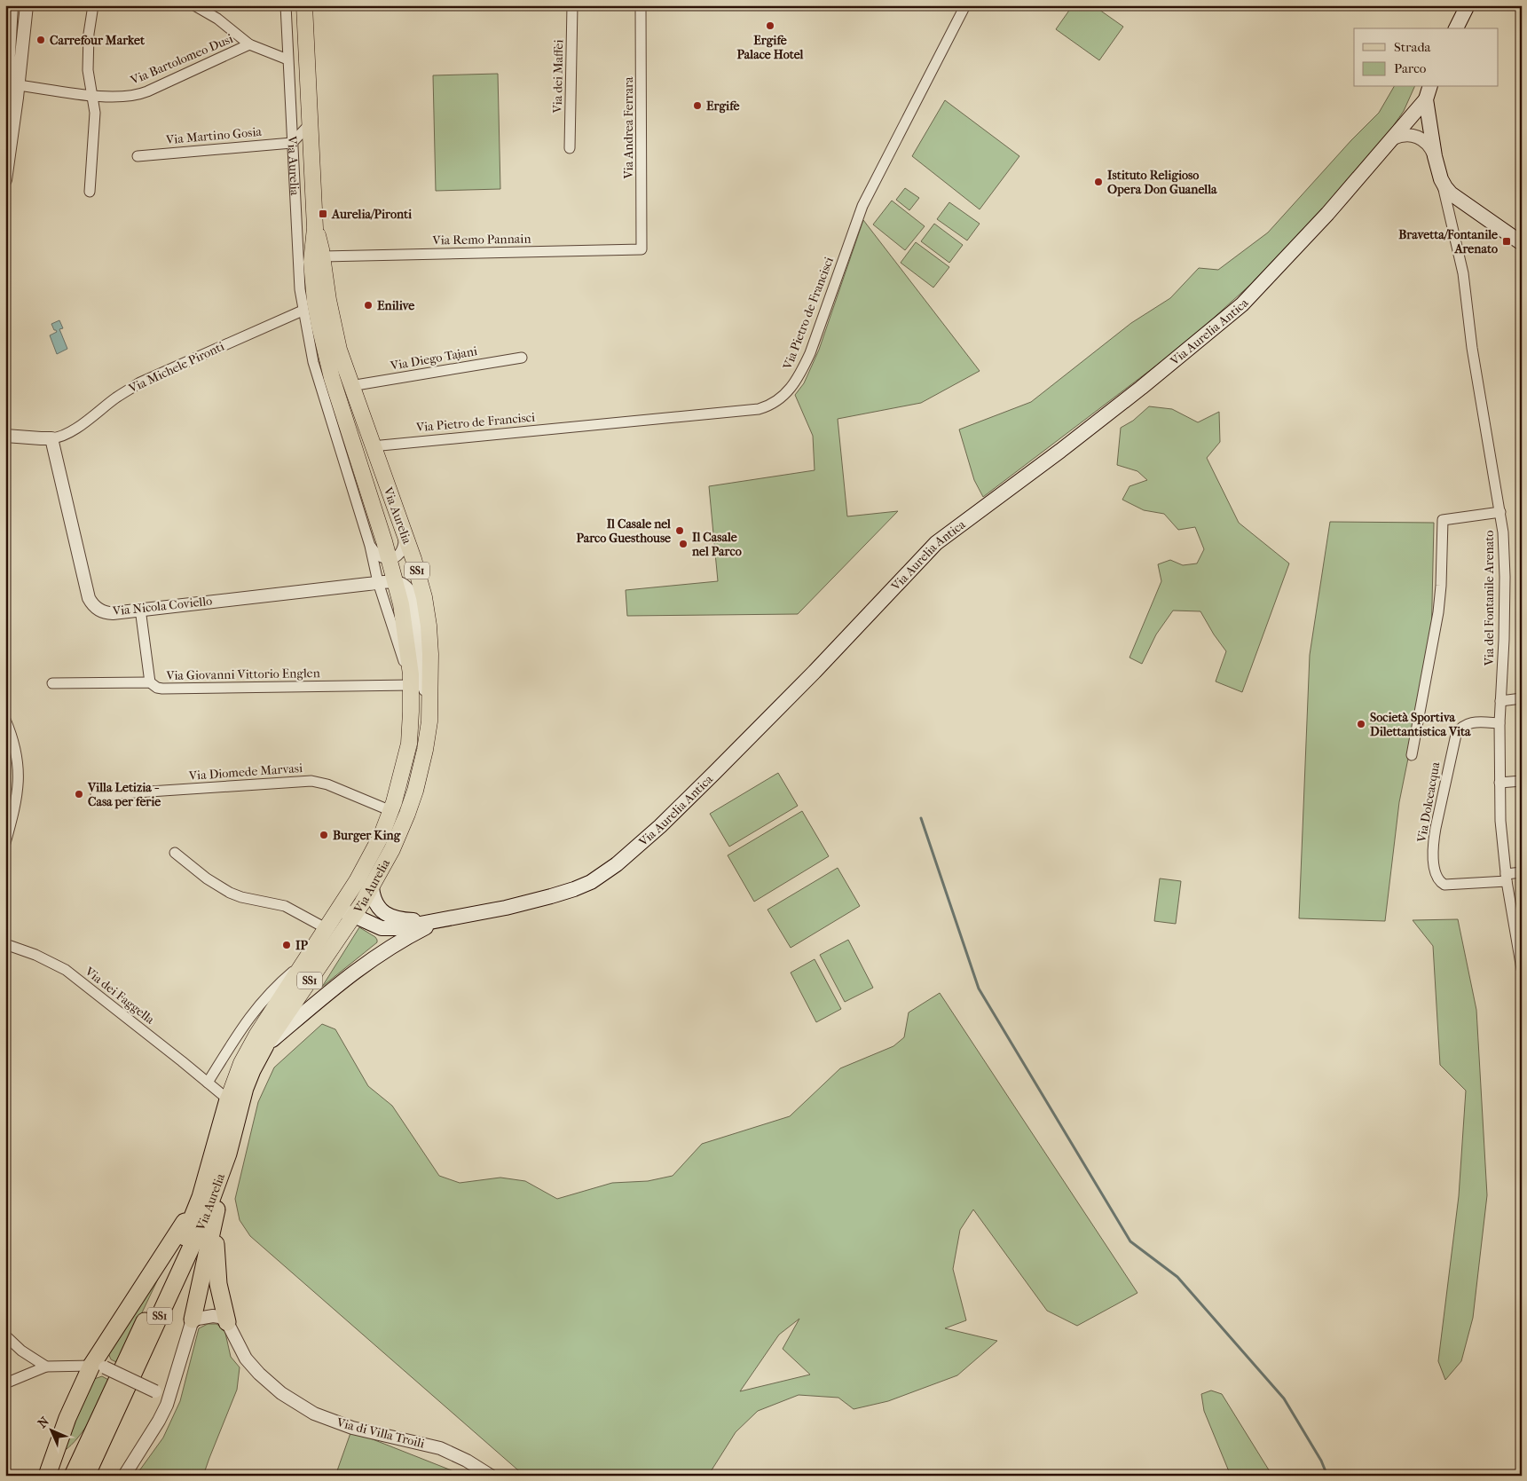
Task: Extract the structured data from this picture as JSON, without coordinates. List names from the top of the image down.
{
  "streets": {
    "highway": ["Via Aurelia", "SS1"],
    "main road": ["Via Aurelia Antica"],
    "street": [
      "Via Bartolomeo Dusi",
      "Via dei Maffei",
      "Via Andrea Ferrara",
      "Via Martino Gosia",
      "Via Remo Pannain",
      "Via Pietro de Francisci",
      "Via Diego Tajani",
      "Via Michele Pironti",
      "Via del Fontanile Arenato",
      "Via Nicola Coviello",
      "Via Giovanni Vittorio Englen",
      "Via Diomede Marvasi",
      "Via Dolceacqua",
      "Via dei Faggella",
      "Via di Villa Troili"
    ]
  },
  "crossings": [
    ["Via Andrea Ferrara", "Via Remo Pannain"],
    ["Via Martino Gosia", "Via Aurelia"],
    ["Via Aurelia", "Via Remo Pannain"],
    ["Via Aurelia", "Via Pietro de Francisci"],
    ["Via Aurelia", "Via Diego Tajani"],
    ["Via Aurelia", "Via Michele Pironti"],
    ["Via Aurelia", "Via Nicola Coviello"],
    ["Via Aurelia", "Via Giovanni Vittorio Englen"],
    ["Via Aurelia", "Via Diomede Marvasi"],
    ["Via Aurelia", "Via dei Faggella"],
    ["Via Michele Pironti", "Via Nicola Coviello"],
    ["Via del Fontanile Arenato", "Via Dolceacqua"]
  ],
  "places": {
    "other": [
      "Ergife Palace Hotel",
      "Carrefour Market",
      "Ergife",
      "Istituto Religioso Opera Don Guanella",
      "Enilive",
      "Il Casale nel Parco Guesthouse",
      "Il Casale nel Parco",
      "Società Sportiva Dilettantistica Vita",
      "Villa Letizia - Casa per ferie",
      "Burger King",
      "IP"
    ],
    "transit": ["Aurelia/Pironti", "Bravetta/Fontanile Arenato"]
  },
  "legend": ["Strada", "Parco"],
  "north": "top left"
}
